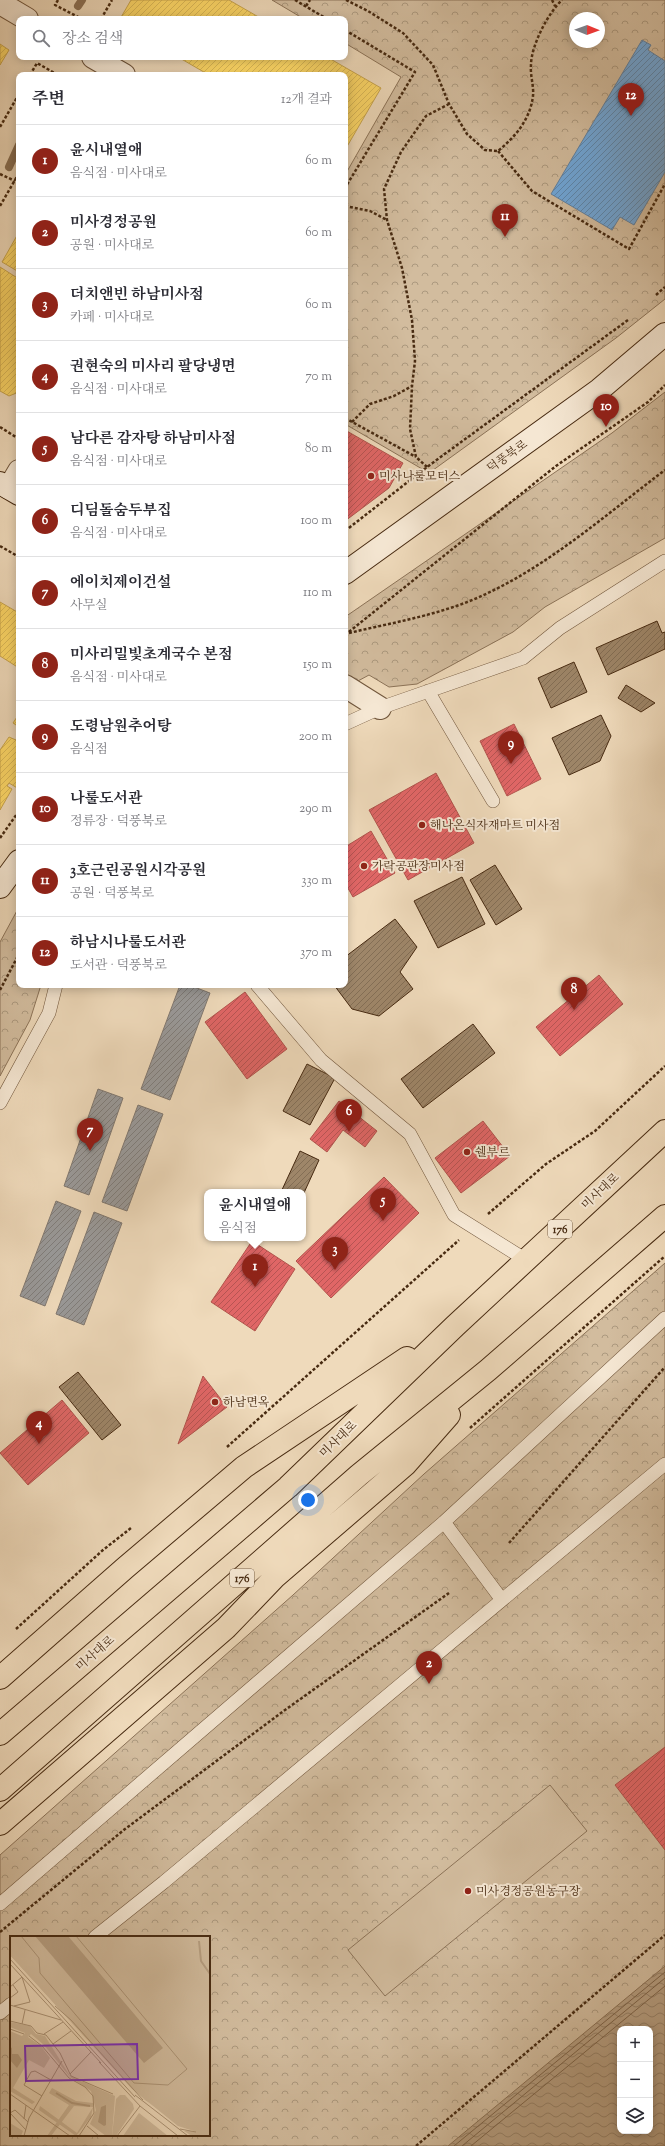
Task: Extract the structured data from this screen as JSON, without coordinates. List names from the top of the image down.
{
  "streets": {
    "main road": ["미사대로", "176"],
    "street": ["덕풍북로"]
  },
  "places": [
    "미사나룰모터스",
    "해나온식자재마트 미사점",
    "가락공판장미사점",
    "쉘부르",
    "하남면옥",
    "미사경정공원농구장"
  ],
  "north": "right",
  "page": {
    "search": "장소 검색",
    "heading": ["주변", "12개 결과"],
    "pins": [
      "12",
      "11",
      "10",
      "9",
      "8",
      "6",
      "7",
      "5",
      "3",
      "1",
      "4",
      "2"
    ],
    "list": [
      {
        "mark": "1",
        "name": "윤시내열애",
        "note": "음식점 · 미사대로",
        "value": "60 m"
      },
      {
        "mark": "2",
        "name": "미사경정공원",
        "note": "공원 · 미사대로",
        "value": "60 m"
      },
      {
        "mark": "3",
        "name": "더치앤빈 하남미사점",
        "note": "카페 · 미사대로",
        "value": "60 m"
      },
      {
        "mark": "4",
        "name": "권현숙의 미사리 팔당냉면",
        "note": "음식점 · 미사대로",
        "value": "70 m"
      },
      {
        "mark": "5",
        "name": "남다른 감자탕 하남미사점",
        "note": "음식점 · 미사대로",
        "value": "80 m"
      },
      {
        "mark": "6",
        "name": "디딤돌숨두부집",
        "note": "음식점 · 미사대로",
        "value": "100 m"
      },
      {
        "mark": "7",
        "name": "에이치제이건설",
        "note": "사무실",
        "value": "110 m"
      },
      {
        "mark": "8",
        "name": "미사리밀빛초계국수 본점",
        "note": "음식점 · 미사대로",
        "value": "150 m"
      },
      {
        "mark": "9",
        "name": "도령남원추어탕",
        "note": "음식점",
        "value": "200 m"
      },
      {
        "mark": "10",
        "name": "나룰도서관",
        "note": "정류장 · 덕풍북로",
        "value": "290 m"
      },
      {
        "mark": "11",
        "name": "3호근린공원시각공원",
        "note": "공원 · 덕풍북로",
        "value": "330 m"
      },
      {
        "mark": "12",
        "name": "하남시나룰도서관",
        "note": "도서관 · 덕풍북로",
        "value": "370 m"
      }
    ],
    "popup": ["윤시내열애", "음식점"],
    "map_buttons": ["+", "−"]
  }
}
